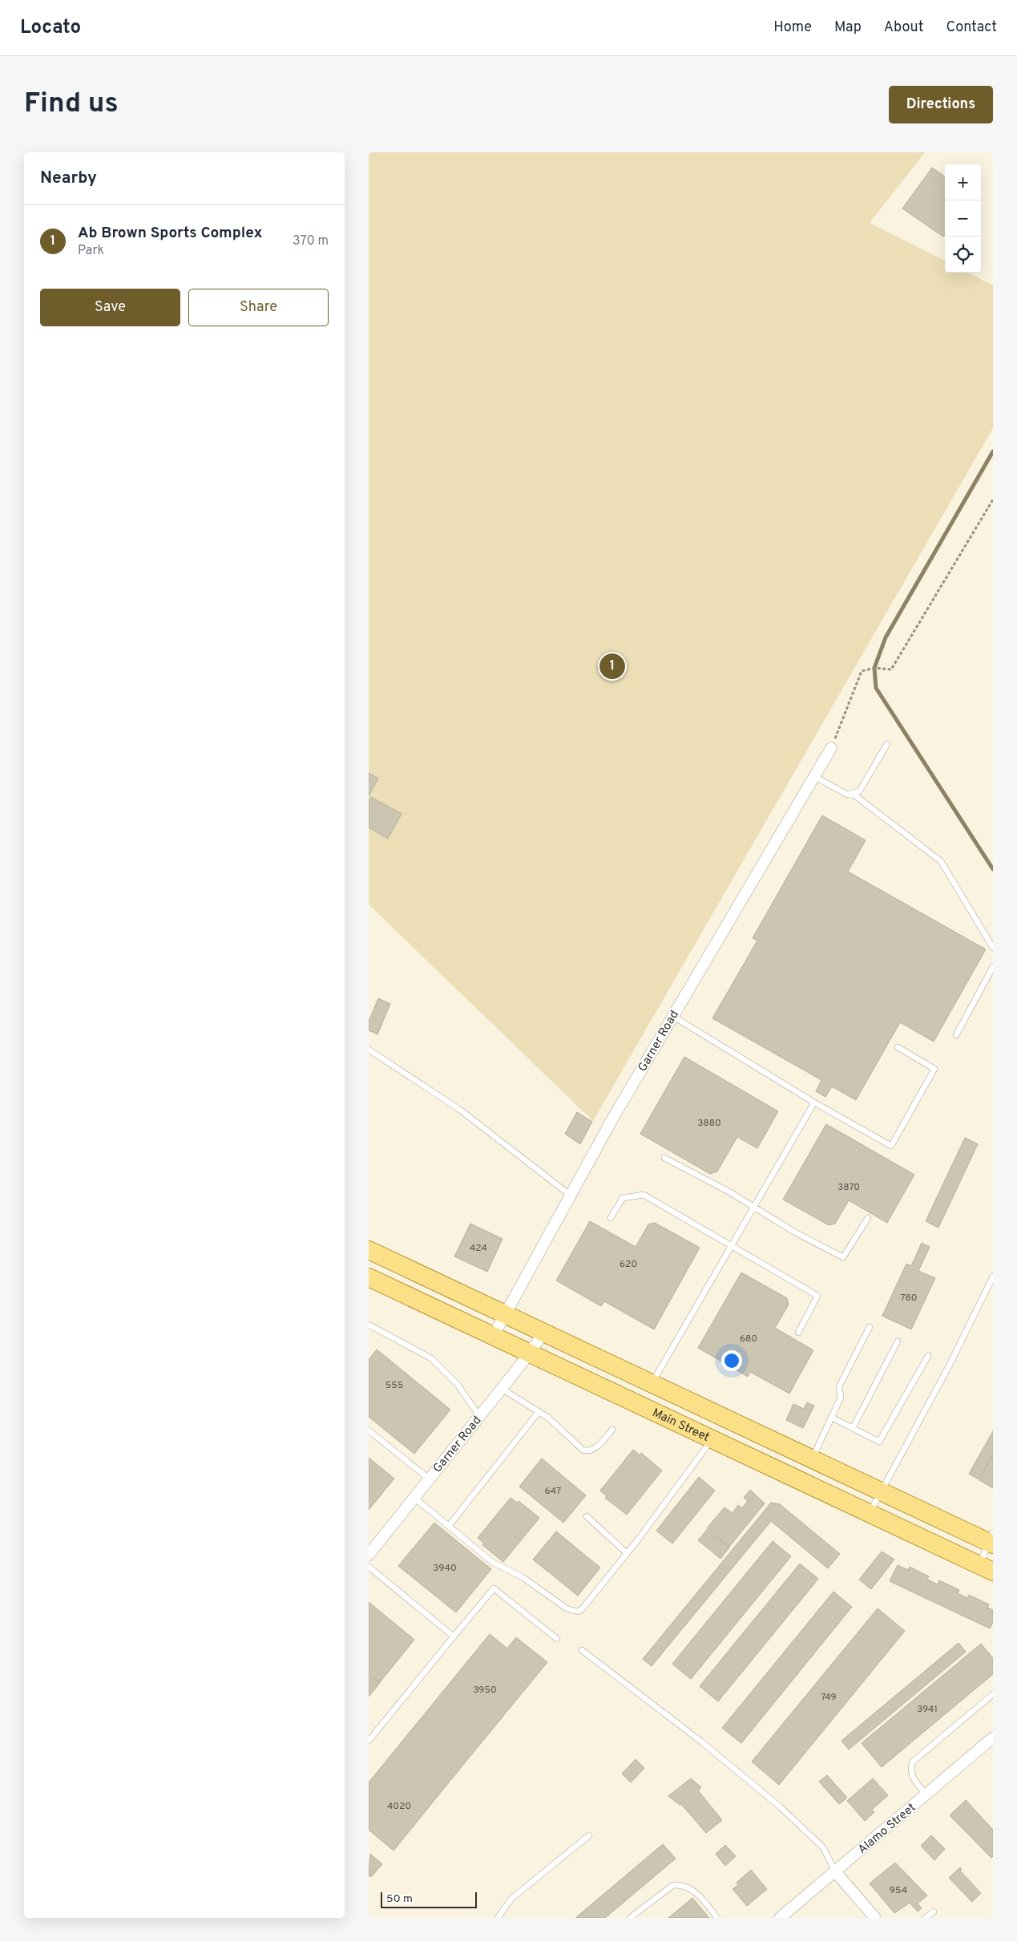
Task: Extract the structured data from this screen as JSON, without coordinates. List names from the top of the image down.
{
  "streets": {
    "main road": ["Main Street"],
    "street": ["Garner Road", "Alamo Street"]
  },
  "crossings": [
    ["Garner Road", "Main Street"]
  ],
  "house_numbers": [
    "3880",
    "3870",
    "424",
    "620",
    "780",
    "680",
    "555",
    "647",
    "3940",
    "3950",
    "749",
    "3941",
    "4020",
    "954"
  ],
  "scale_bar": "50 m",
  "page": {
    "header": "Locato",
    "nav": [
      "Home",
      "Map",
      "About",
      "Contact"
    ],
    "buttons": [
      "Directions",
      ["Save", "Share"]
    ],
    "title": "Find us",
    "heading": "Nearby",
    "map_buttons": ["+", "−"],
    "list": [
      {
        "mark": "1",
        "name": "Ab Brown Sports Complex",
        "note": "Park",
        "value": "370 m"
      }
    ],
    "pins": "1",
    "scale": "50 m"
  }
}
